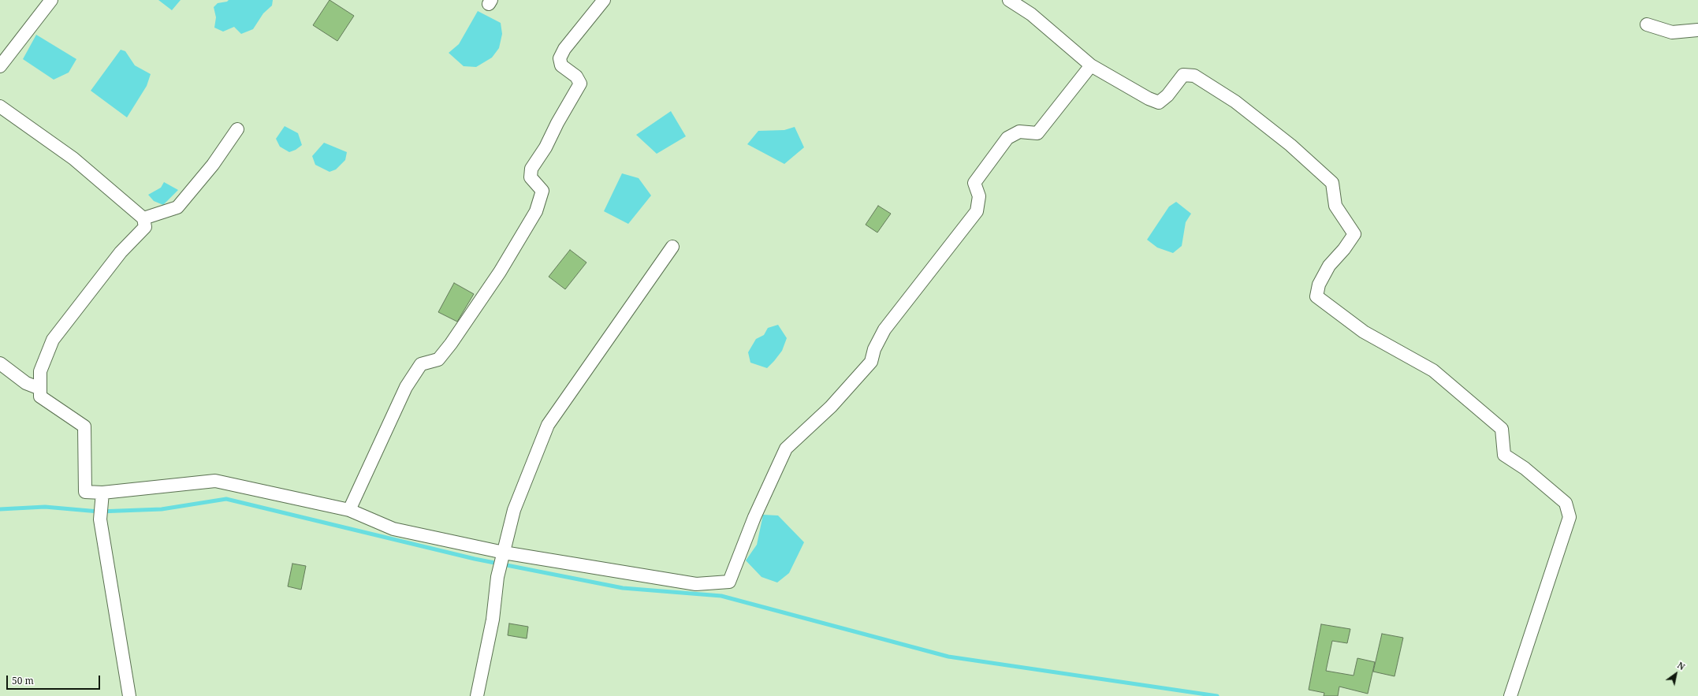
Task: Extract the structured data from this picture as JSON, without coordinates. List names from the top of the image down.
{
  "scale_bar": "50 m",
  "north": "top right"
}
